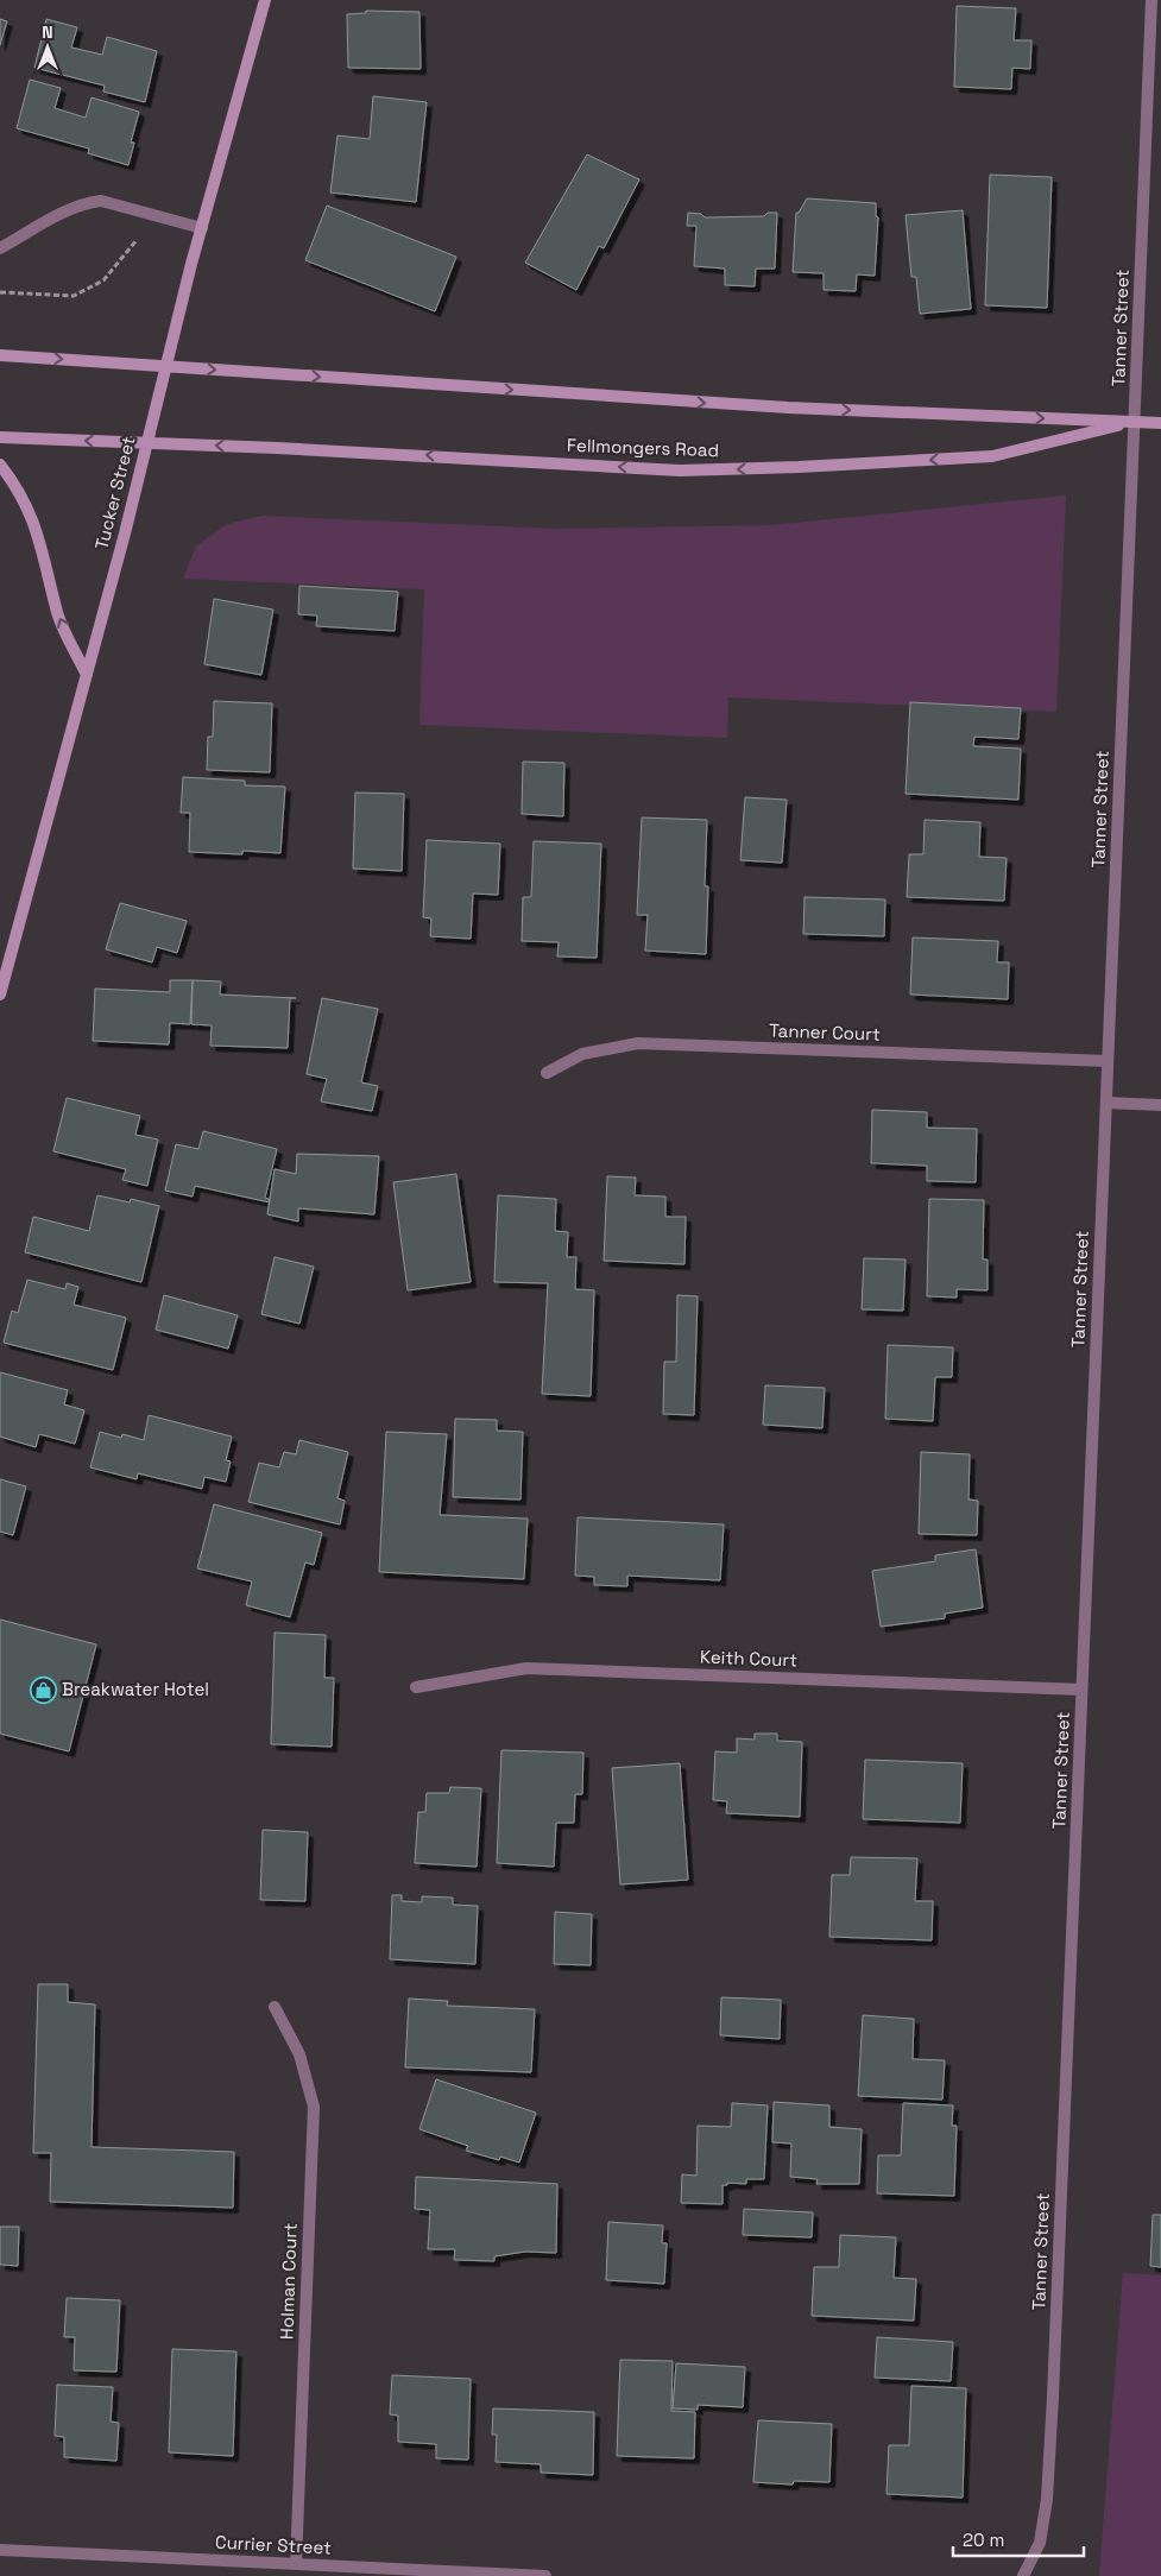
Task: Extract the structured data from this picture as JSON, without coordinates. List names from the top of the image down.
{
  "streets": {
    "main road": ["Fellmongers Road", "Tucker Street"],
    "street": [
      "Tanner Street",
      "Tanner Court",
      "Keith Court",
      "Holman Court",
      "Currier Street"
    ]
  },
  "crossings": [
    ["Tanner Street", "Fellmongers Road"],
    ["Tanner Street", "Tanner Court"],
    ["Tanner Street", "Keith Court"],
    ["Fellmongers Road", "Tucker Street"],
    ["Holman Court", "Currier Street"]
  ],
  "places": {
    "shop": ["Breakwater Hotel"]
  },
  "scale_bar": "20 m",
  "north": "top"
}
